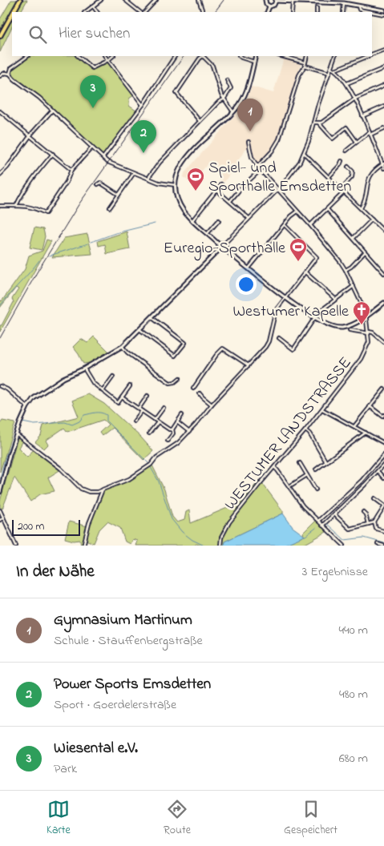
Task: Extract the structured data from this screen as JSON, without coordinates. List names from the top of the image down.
{
  "streets": {
    "street": ["WESTUMER LANDSTRASSE"]
  },
  "places": {
    "sports": ["Spiel- und Sporthalle Emsdetten", "Euregio-Sporthalle"],
    "church": ["Westumer Kapelle"]
  },
  "scale_bar": "200 m",
  "page": {
    "search": "Hier suchen",
    "pins": ["3", "1", "2"],
    "scale": "200 m",
    "heading": ["In der Nähe", "3 Ergebnisse"],
    "list": [
      {
        "mark": "1",
        "name": "Gymnasium Martinum",
        "note": "Schule · Stauffenbergstraße",
        "value": "440 m"
      },
      {
        "mark": "2",
        "name": "Power Sports Emsdetten",
        "note": "Sport · Goerdelerstraße",
        "value": "480 m"
      },
      {
        "mark": "3",
        "name": "Wiesental e.V.",
        "note": "Park",
        "value": "680 m"
      }
    ],
    "nav": ["Karte", "Route", "Gespeichert"]
  }
}
